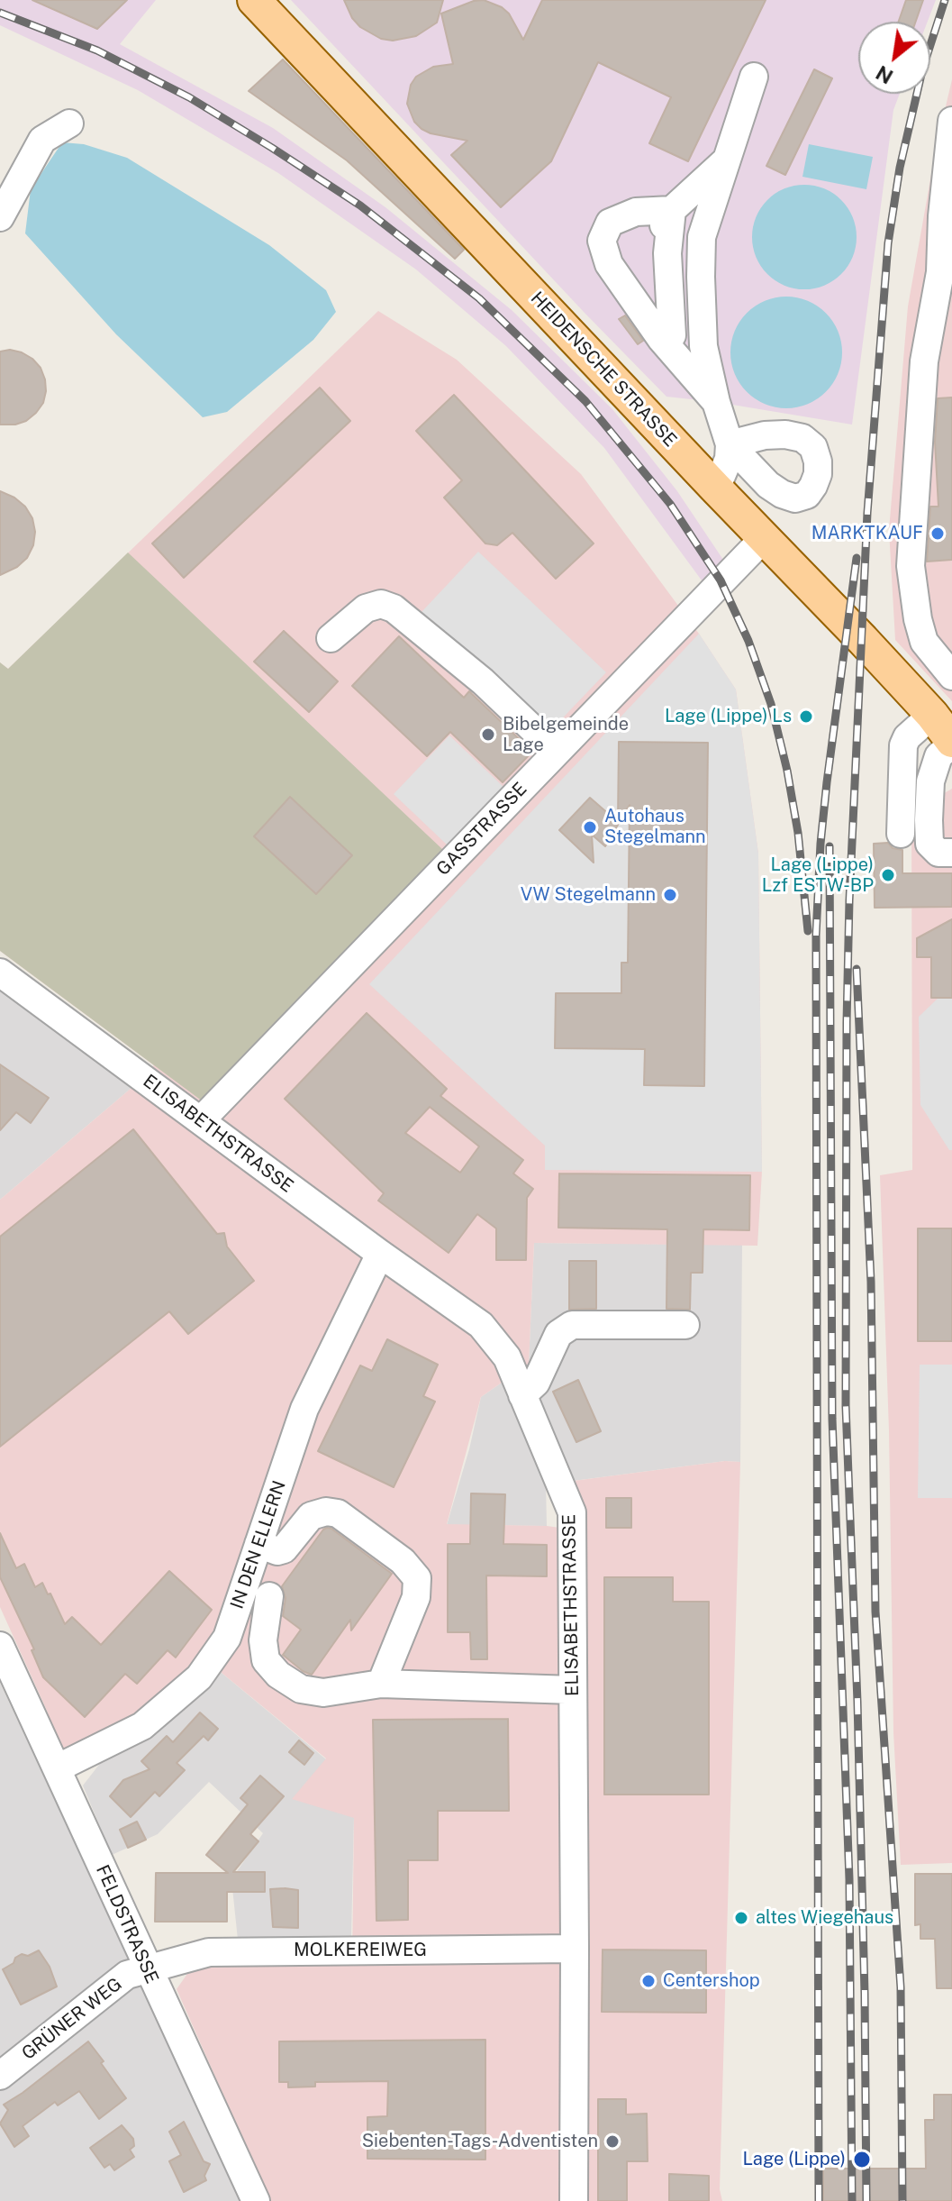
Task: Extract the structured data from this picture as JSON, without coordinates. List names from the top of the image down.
{
  "streets": {
    "main road": ["HEIDENSCHE STRASSE"],
    "street": [
      "GASSTRASSE",
      "ELISABETHSTRASSE",
      "IN DEN ELLERN",
      "FELDSTRASSE",
      "MOLKEREIWEG",
      "GRÜNER WEG"
    ]
  },
  "crossings": [
    ["HEIDENSCHE STRASSE", "GASSTRASSE"],
    ["GASSTRASSE", "ELISABETHSTRASSE"],
    ["ELISABETHSTRASSE", "IN DEN ELLERN"],
    ["ELISABETHSTRASSE", "MOLKEREIWEG"],
    ["IN DEN ELLERN", "FELDSTRASSE"],
    ["FELDSTRASSE", "MOLKEREIWEG"],
    ["FELDSTRASSE", "GRÜNER WEG"],
    ["MOLKEREIWEG", "GRÜNER WEG"]
  ],
  "places": [
    "MARKTKAUF",
    "Lage (Lippe) Ls",
    "Bibelgemeinde Lage",
    "Autohaus Stegelmann",
    "Lage (Lippe) Lzf ESTW-BP",
    "VW Stegelmann",
    "altes Wiegehaus",
    "Centershop",
    "Siebenten-Tags-Adventisten",
    "Lage (Lippe)"
  ],
  "north": "bottom left"
}
